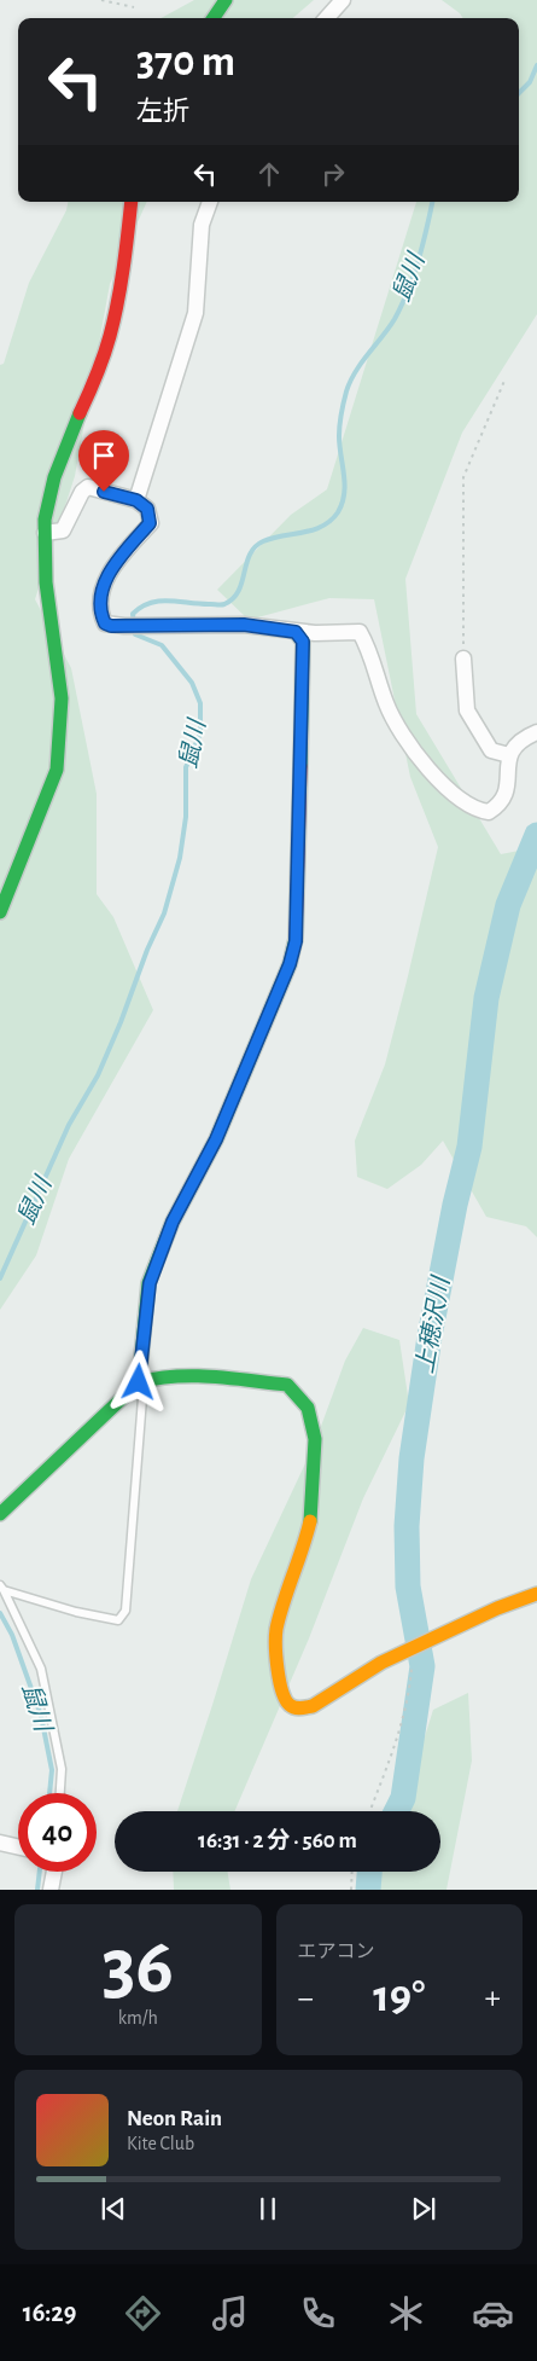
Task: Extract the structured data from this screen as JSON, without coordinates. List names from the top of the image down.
{
  "water": ["鼠川", "上穂沢川"],
  "page": {
    "turn": ["370 m", "左折"],
    "limit": "40",
    "trip": "16:31 · 2 分 · 560 m",
    "tile": [
      ["36", "km/h"],
      "エアコン"
    ],
    "heat": ["−", "19°", "+"],
    "song": ["Neon Rain", "Kite Club"],
    "tabs": "16:29"
  }
}
